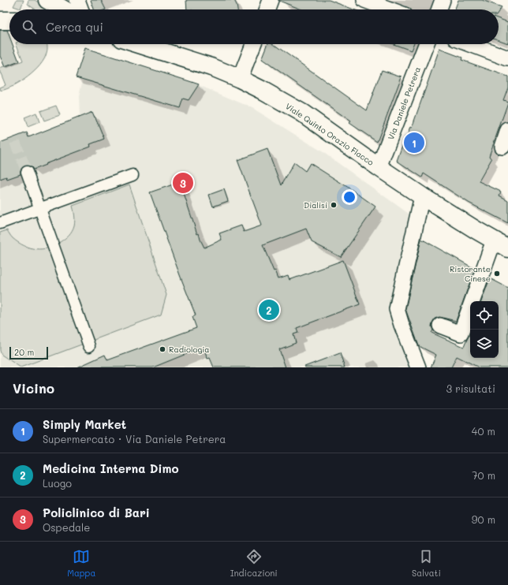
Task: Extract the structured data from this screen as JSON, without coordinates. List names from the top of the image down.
{
  "streets": {
    "street": ["Via Daniele Petrera", "Viale Quinto Orazio Flacco"]
  },
  "crossings": [
    ["Via Daniele Petrera", "Viale Quinto Orazio Flacco"]
  ],
  "places": ["Dialisi", "Ristorante Cinese", "Radiologia"],
  "scale_bar": "20 m",
  "page": {
    "search": "Cerca qui",
    "pins": ["1", "3", "2"],
    "scale": "20 m",
    "heading": ["Vicino", "3 risultati"],
    "list": [
      {
        "mark": "1",
        "name": "Simply Market",
        "note": "Supermercato · Via Daniele Petrera",
        "value": "40 m"
      },
      {
        "mark": "2",
        "name": "Medicina Interna Dimo",
        "note": "Luogo",
        "value": "70 m"
      },
      {
        "mark": "3",
        "name": "Policlinico di Bari",
        "note": "Ospedale",
        "value": "90 m"
      }
    ],
    "nav": ["Mappa", "Indicazioni", "Salvati"]
  }
}
